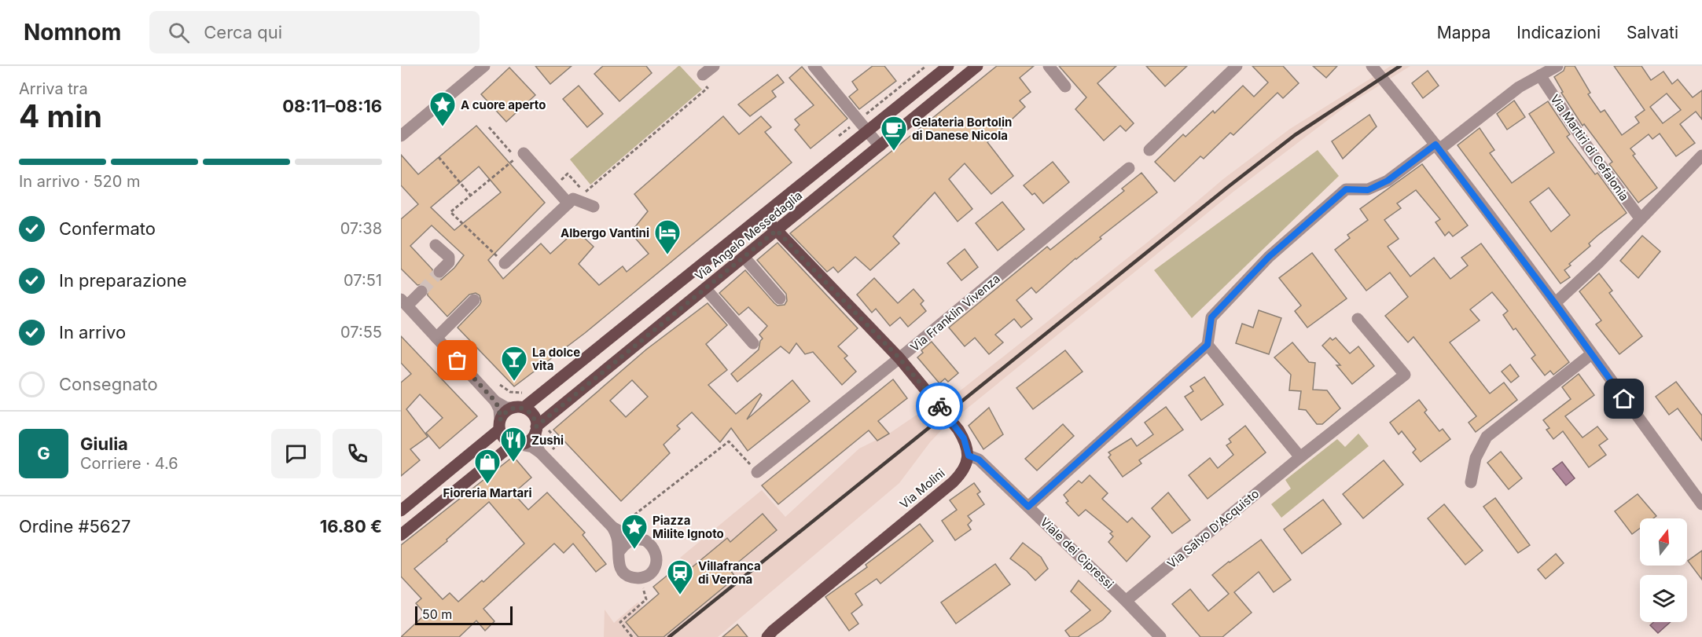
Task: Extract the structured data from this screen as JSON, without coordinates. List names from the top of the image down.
{
  "streets": {
    "main road": ["Via Angelo Messedaglia", "Via Molini"],
    "street": [
      "Via Martiri di Cefalonia",
      "Via Franklin Vivenza",
      "Via Salvo D'Acquisto",
      "Viale dei Cipressi"
    ]
  },
  "crossings": [
    ["Via Molini", "Viale dei Cipressi"],
    ["Via Salvo D'Acquisto", "Viale dei Cipressi"]
  ],
  "places": {
    "place": ["A cuore aperto", "Piazza Milite Ignoto"],
    "cafe": ["Gelateria Bortolin di Danese Nicola"],
    "hotel": ["Albergo Vantini"],
    "bar": ["La dolce vita"],
    "restaurant": ["Zushi"],
    "shop": ["Fioreria Martari"],
    "station": ["Villafranca di Verona"]
  },
  "scale_bar": "50 m",
  "north": "top",
  "page": {
    "header": "Nomnom",
    "search": "Cerca qui",
    "nav": ["Mappa", "Indicazioni", "Salvati"],
    "heading": ["4 min", "Arriva tra", "08:11–08:16"],
    "panel": [
      "Giulia",
      "Corriere · 4.6",
      "Ordine #5627",
      "16.80 €"
    ],
    "bar": "In arrivo · 520 m",
    "list": [
      ["Confermato", "07:38"],
      ["In preparazione", "07:51"],
      ["In arrivo", "07:55"],
      "Consegnato"
    ],
    "round": "G",
    "scale": "50 m"
  }
}
